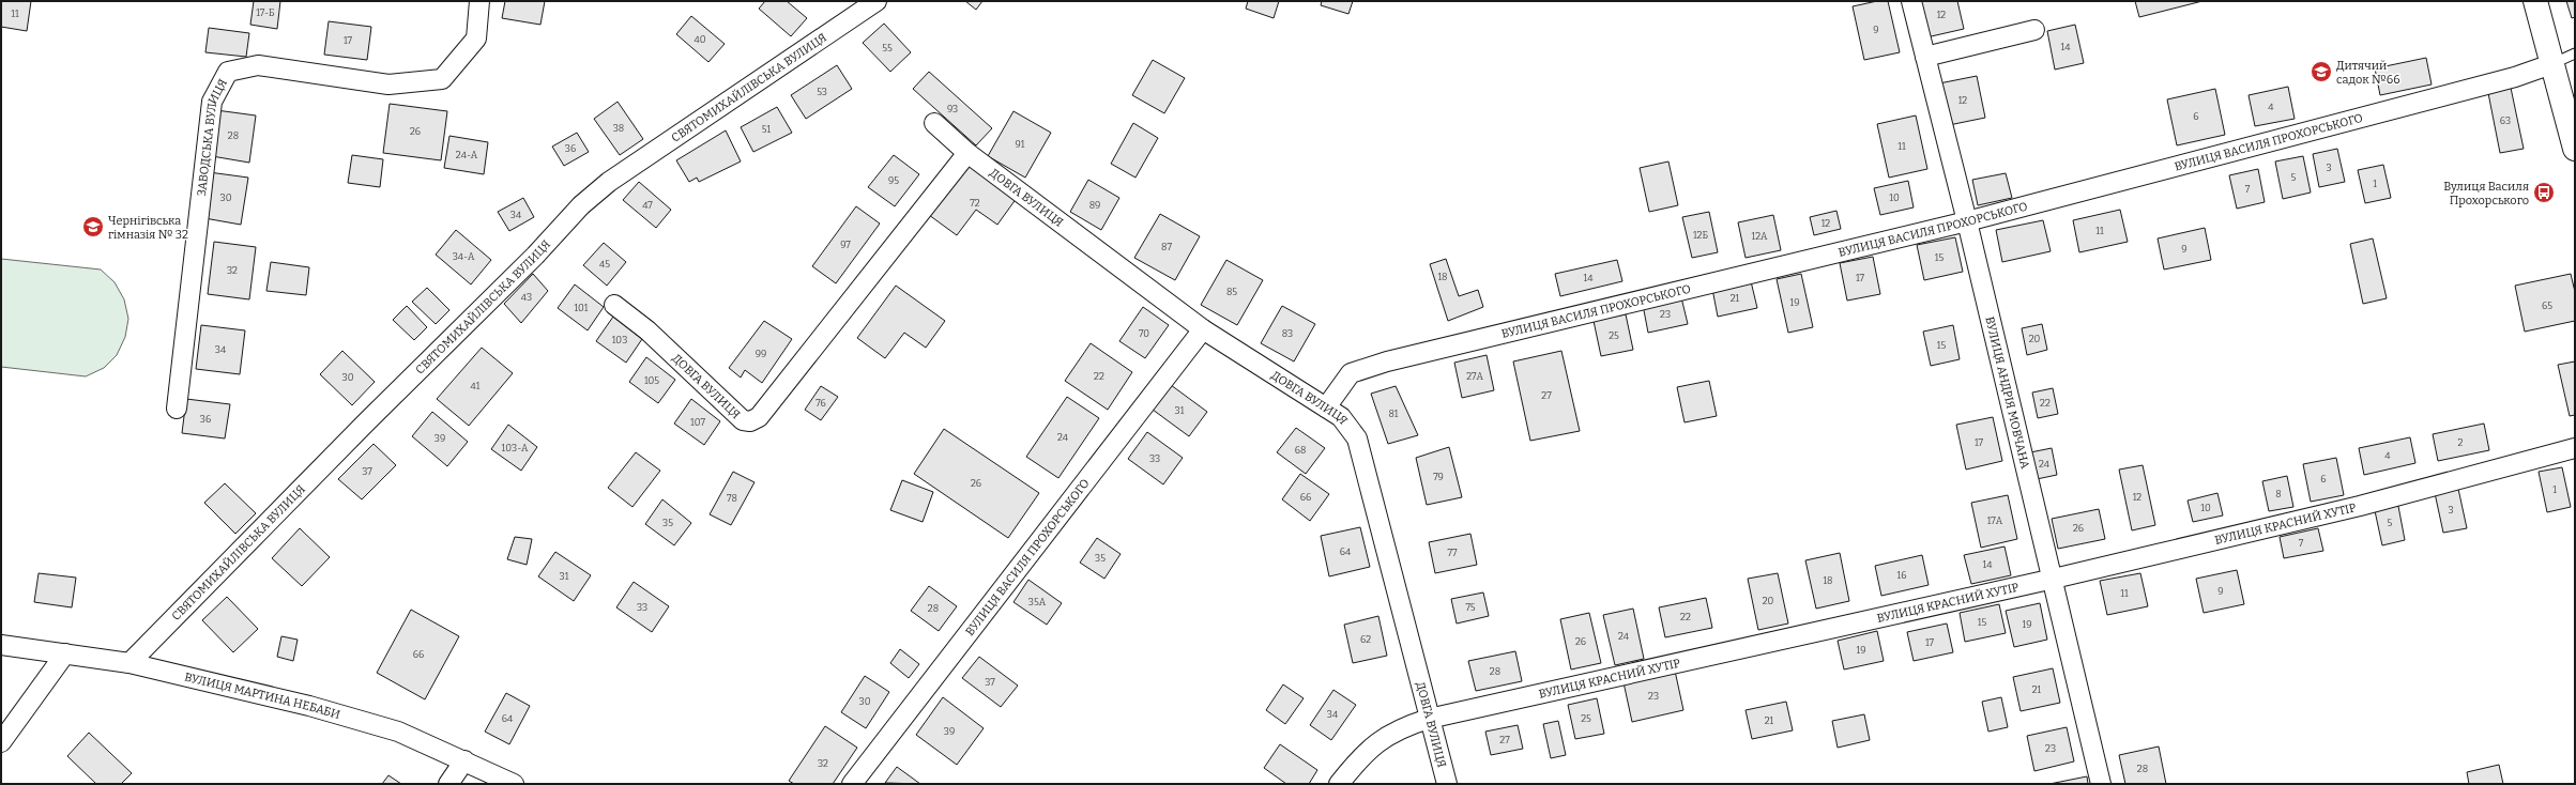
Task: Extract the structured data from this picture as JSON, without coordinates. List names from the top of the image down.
{
  "streets": {
    "street": [
      "СВЯТОМИХАЙЛІВСЬКА ВУЛИЦЯ",
      "ЗАВОДСЬКА ВУЛИЦЯ",
      "ВУЛИЦЯ ВАСИЛЯ ПРОХОРСЬКОГО",
      "ДОВГА ВУЛИЦЯ",
      "ВУЛИЦЯ АНДРІЯ МОВЧАНА",
      "ВУЛИЦЯ КРАСНИЙ ХУТІР",
      "ВУЛИЦЯ МАРТИНА НЕБАБИ"
    ]
  },
  "crossings": [
    ["СВЯТОМИХАЙЛІВСЬКА ВУЛИЦЯ", "ВУЛИЦЯ МАРТИНА НЕБАБИ"],
    ["ВУЛИЦЯ ВАСИЛЯ ПРОХОРСЬКОГО", "ДОВГА ВУЛИЦЯ"],
    ["ВУЛИЦЯ ВАСИЛЯ ПРОХОРСЬКОГО", "ВУЛИЦЯ АНДРІЯ МОВЧАНА"],
    ["ДОВГА ВУЛИЦЯ", "ВУЛИЦЯ КРАСНИЙ ХУТІР"],
    ["ВУЛИЦЯ АНДРІЯ МОВЧАНА", "ВУЛИЦЯ КРАСНИЙ ХУТІР"]
  ],
  "places": {
    "school or university": ["Дитячий садок №66", "Чернігівська гімназія № 32"],
    "bus stop": ["Вулиця Василя Прохорського"]
  },
  "house_numbers": [
    "17-Б",
    "11",
    "12",
    "9",
    "40",
    "17",
    "14",
    "55",
    "53",
    "12",
    "4",
    "93",
    "6",
    "63",
    "38",
    "51",
    "26",
    "28",
    "91",
    "11",
    "36",
    "24-А",
    "3",
    "5",
    "95",
    "1",
    "7",
    "30",
    "10",
    "72",
    "47",
    "89",
    "34",
    "12",
    "11",
    "12Б",
    "12А",
    "97",
    "87",
    "9",
    "34-А",
    "15",
    "45",
    "32",
    "18",
    "14",
    "17",
    "85",
    "43",
    "21",
    "19",
    "65",
    "101",
    "23",
    "70",
    "83",
    "25",
    "20",
    "103",
    "15",
    "34",
    "99",
    "22",
    "27А",
    "30",
    "105",
    "41",
    "27",
    "76",
    "22",
    "31",
    "81",
    "36",
    "107",
    "24",
    "39",
    "17",
    "2",
    "103-А",
    "68",
    "4",
    "33",
    "24",
    "37",
    "79",
    "6",
    "26",
    "1",
    "8",
    "66",
    "12",
    "78",
    "10",
    "3",
    "17А",
    "35",
    "5",
    "26",
    "7",
    "64",
    "77",
    "35",
    "14",
    "16",
    "31",
    "18",
    "9",
    "11",
    "20",
    "35А",
    "33",
    "75",
    "28",
    "22",
    "15",
    "19",
    "24",
    "62",
    "26",
    "17",
    "19",
    "66",
    "28",
    "37",
    "21",
    "23",
    "30",
    "34",
    "64",
    "25",
    "21",
    "39",
    "27",
    "23",
    "32",
    "28"
  ]
}
